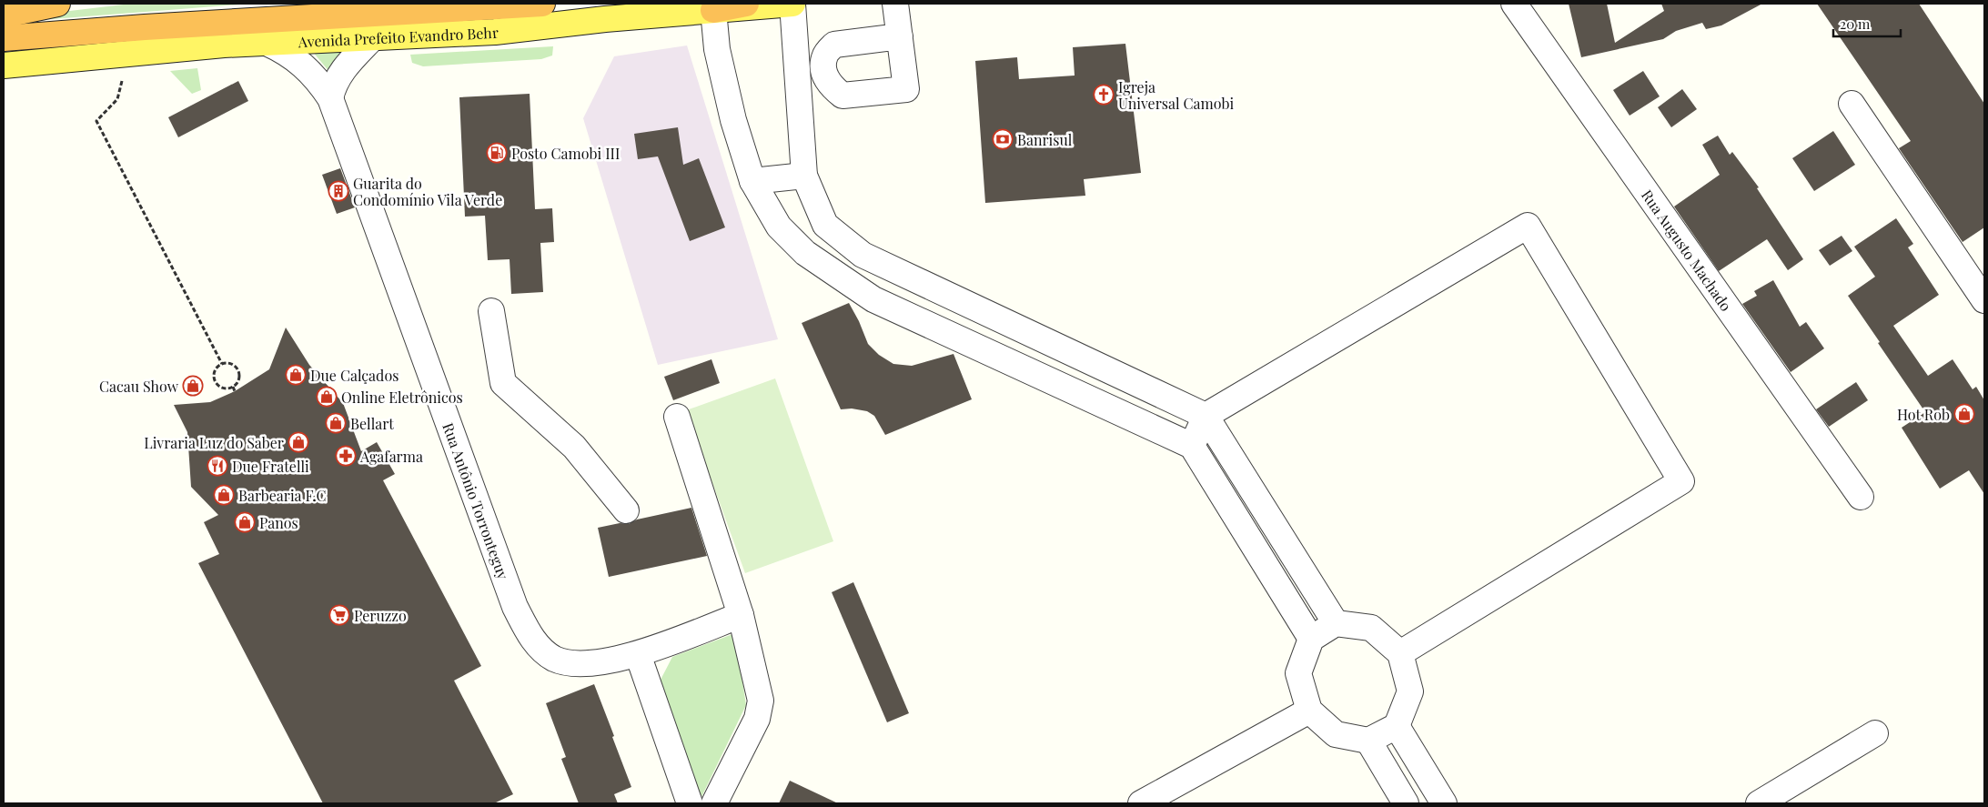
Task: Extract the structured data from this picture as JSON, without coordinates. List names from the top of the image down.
{
  "streets": {
    "highway": ["Avenida Prefeito Evandro Behr"],
    "street": ["Rua Augusto Machado", "Rua Antônio Torronteguy"]
  },
  "crossings": [
    ["Avenida Prefeito Evandro Behr", "Rua Antônio Torronteguy"]
  ],
  "places": {
    "church": ["Igreja Universal Camobi"],
    "bank": ["Banrisul"],
    "fuel station": ["Posto Camobi III"],
    "building": ["Guarita do Condomínio Vila Verde"],
    "shop": [
      "Due Calçados",
      "Cacau Show",
      "Online Eletrônicos",
      "Hot Rob",
      "Bellart",
      "Livraria Luz do Saber",
      "Barbearia F.C",
      "Panos"
    ],
    "pharmacy": ["Agafarma"],
    "restaurant": ["Due Fratelli"],
    "supermarket": ["Peruzzo"]
  },
  "scale_bar": "20 m"
}
